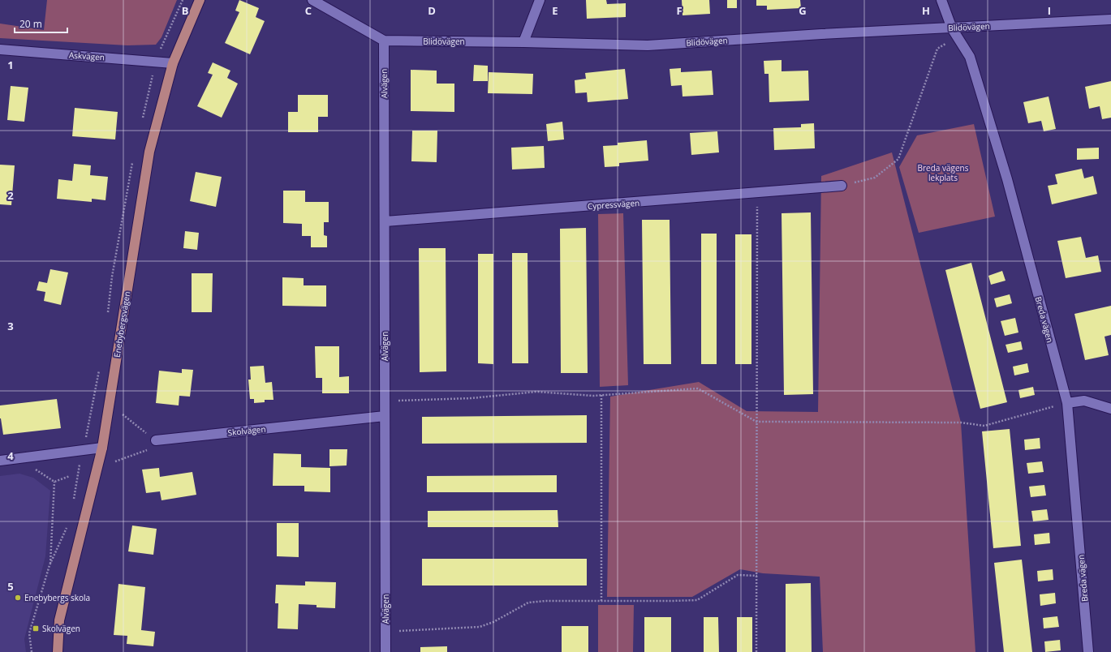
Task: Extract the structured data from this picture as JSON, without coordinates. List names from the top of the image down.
{
  "streets": {
    "main road": ["Enebybergsvägen"],
    "street": [
      "Blidövägen",
      "Askvägen",
      "Alvägen",
      "Cypressvägen",
      "Breda vägen",
      "Skolvägen"
    ]
  },
  "crossings": [
    ["Blidövägen", "Alvägen"],
    ["Blidövägen", "Breda vägen"],
    ["Askvägen", "Enebybergsvägen"],
    ["Alvägen", "Cypressvägen"],
    ["Alvägen", "Skolvägen"]
  ],
  "parks": ["Breda vägens lekplats"],
  "places": {
    "other": ["Enebybergs skola"],
    "transit": ["Skolvägen"]
  },
  "scale_bar": "20 m",
  "grid": {
    "columns": [
      "B",
      "C",
      "D",
      "E",
      "F",
      "G",
      "H",
      "I"
    ],
    "rows": [
      "1",
      "2",
      "3",
      "4",
      "5"
    ]
  }
}
